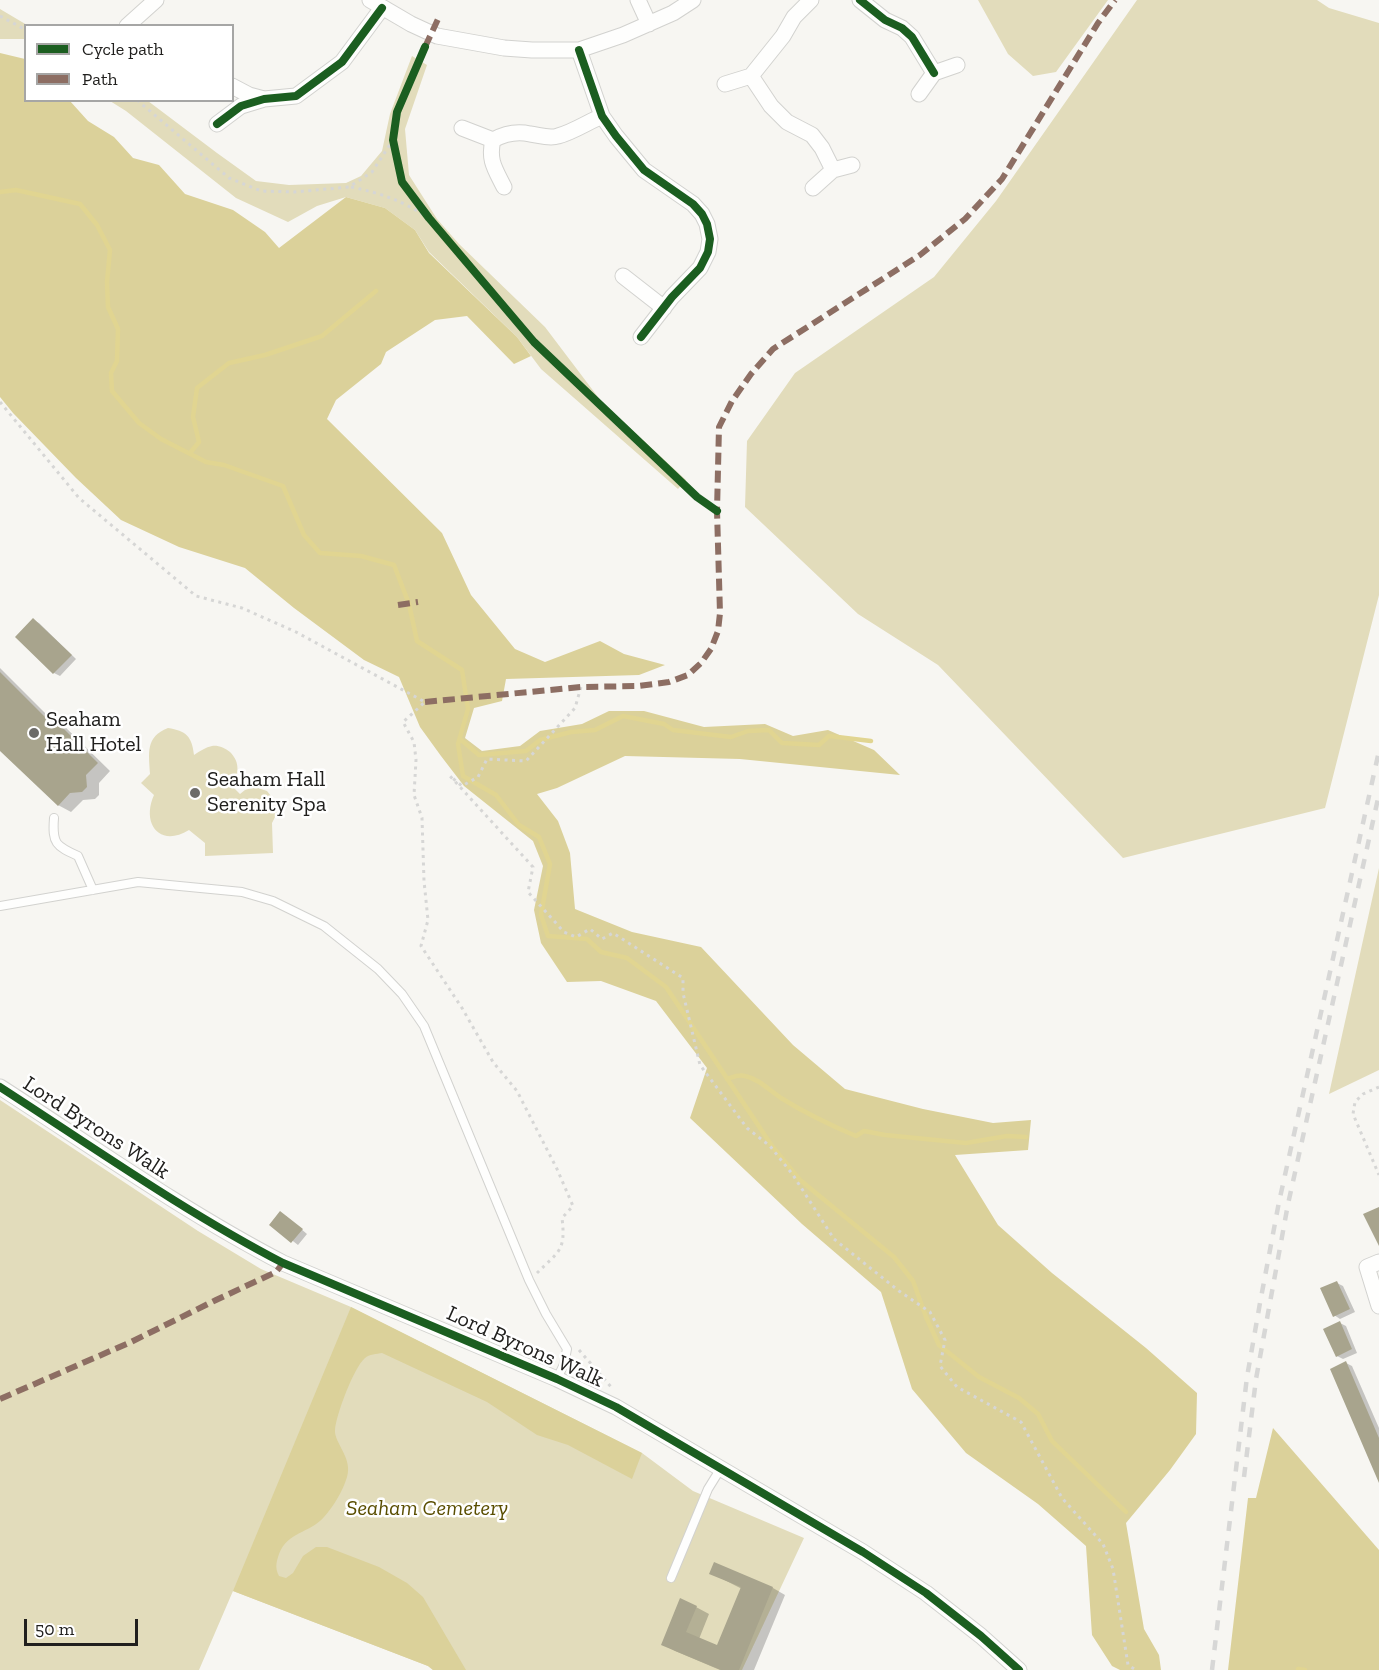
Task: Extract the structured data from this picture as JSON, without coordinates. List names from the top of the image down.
{
  "streets": {
    "street": ["Lord Byrons Walk"]
  },
  "parks": ["Seaham Cemetery"],
  "places": ["Seaham Hall Hotel", "Seaham Hall Serenity Spa"],
  "legend": ["Cycle path", "Path"],
  "scale_bar": "50 m"
}
